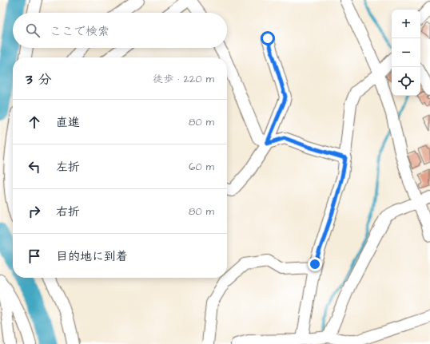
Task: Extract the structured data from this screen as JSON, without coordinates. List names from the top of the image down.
{
  "page": {
    "map_buttons": ["+", "−"],
    "search": "ここで検索",
    "heading": ["3 分", "徒歩 · 220 m"],
    "list": [
      ["直進", "80 m"],
      ["左折", "60 m"],
      ["右折", "80 m"],
      "目的地に到着"
    ]
  }
}
